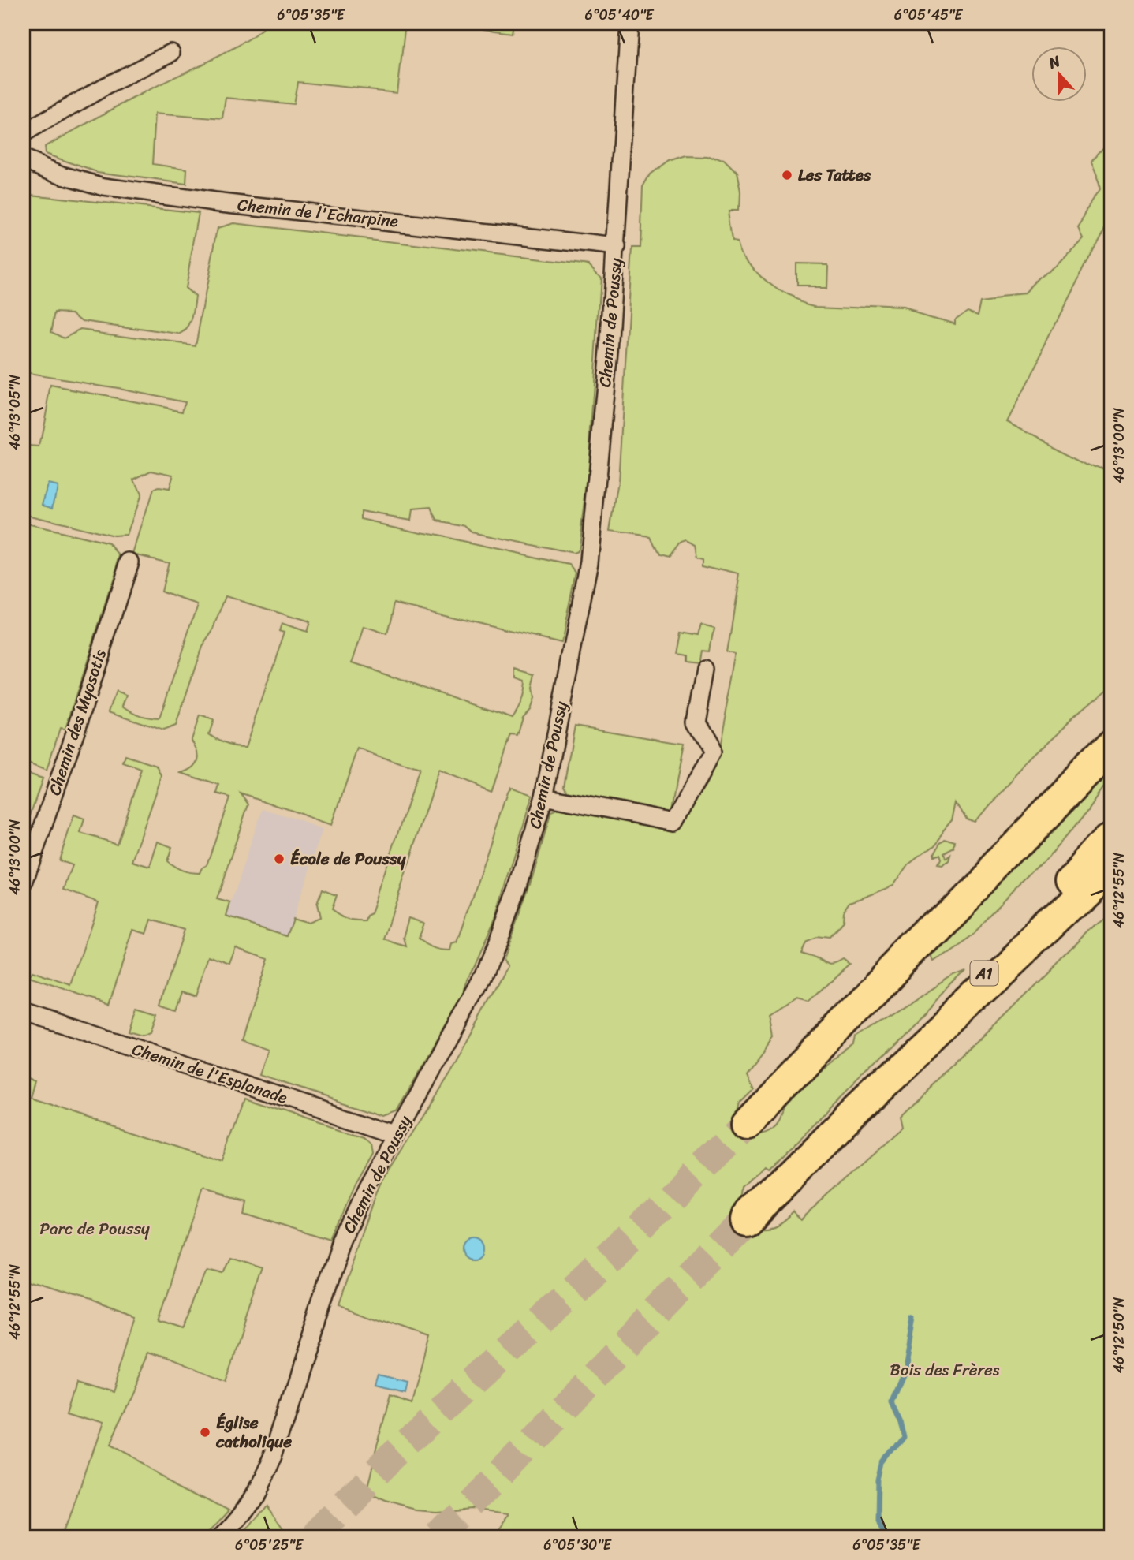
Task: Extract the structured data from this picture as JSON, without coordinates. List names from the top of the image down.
{
  "streets": {
    "highway": ["A1"],
    "street": [
      "Chemin de l'Echarpine",
      "Chemin de Poussy",
      "Chemin des Myosotis",
      "Chemin de l'Esplanade"
    ]
  },
  "crossings": [
    ["Chemin de l'Echarpine", "Chemin de Poussy"],
    ["Chemin de Poussy", "Chemin de l'Esplanade"]
  ],
  "parks": ["Parc de Poussy", "Bois des Frères"],
  "places": ["Les Tattes", "École de Poussy", "Église catholique"],
  "north": "top",
  "coordinates": [
    "6°05'35\"E",
    "6°05'40\"E",
    "6°05'45\"E",
    "46°13'05\"N",
    "46°13'00\"N",
    "46°12'55\"N",
    "46°12'50\"N",
    "6°05'25\"E",
    "6°05'30\"E"
  ]
}
